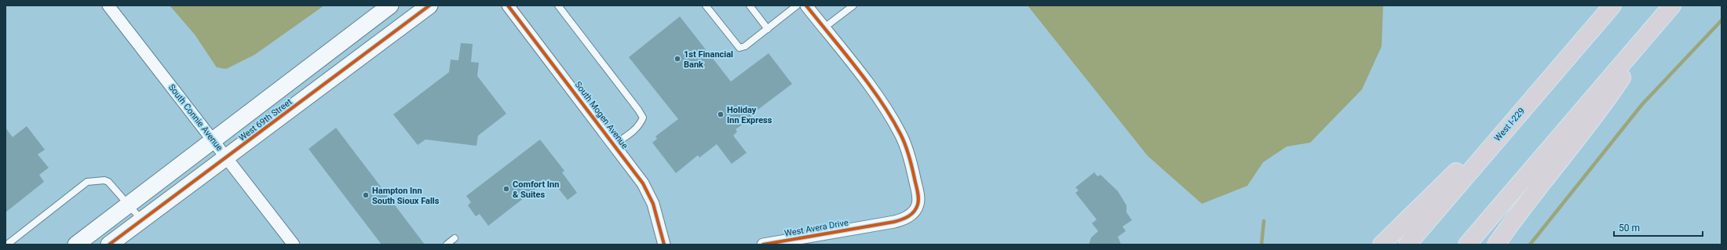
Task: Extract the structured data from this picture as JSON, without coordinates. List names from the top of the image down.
{
  "streets": {
    "highway": ["West I-229"],
    "street": [
      "South Mogen Avenue",
      "South Connie Avenue",
      "West 69th Street",
      "West Avera Drive"
    ]
  },
  "crossings": [
    ["South Connie Avenue", "West 69th Street"]
  ],
  "places": [
    "1st Financial Bank",
    "Holiday Inn Express",
    "Comfort Inn & Suites",
    "Hampton Inn South Sioux Falls"
  ],
  "scale_bar": "50 m"
}
